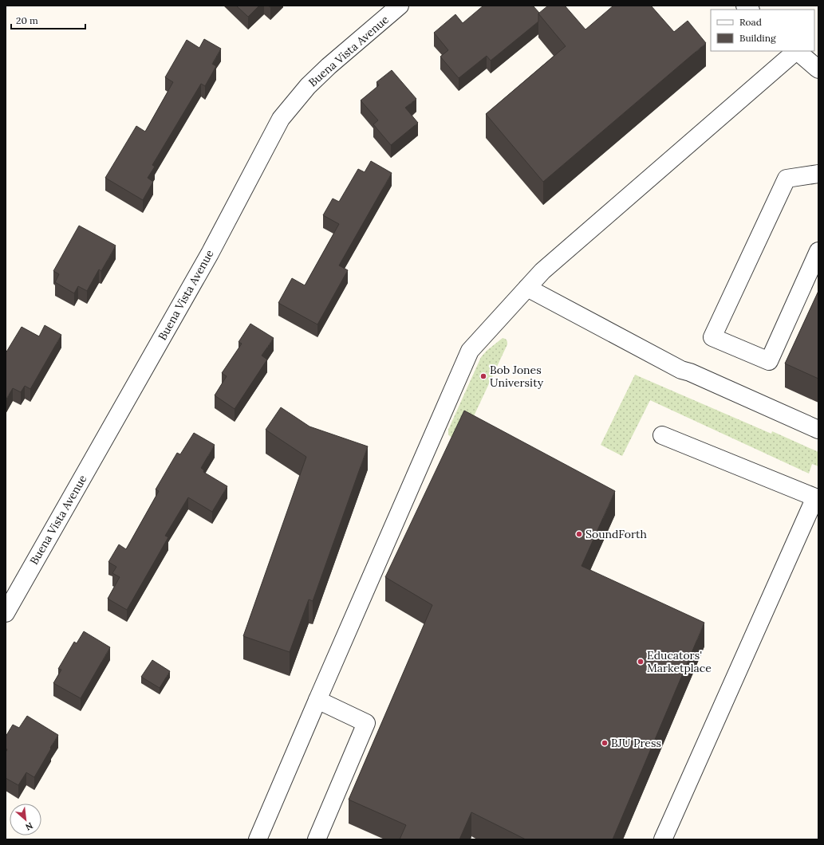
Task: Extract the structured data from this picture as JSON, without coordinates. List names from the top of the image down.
{
  "streets": {
    "street": ["Buena Vista Avenue"]
  },
  "places": [
    "Bob Jones University",
    "SoundForth",
    "Educators' Marketplace",
    "BJU Press"
  ],
  "legend": ["Road", "Building"],
  "scale_bar": "20 m",
  "north": "bottom right"
}
